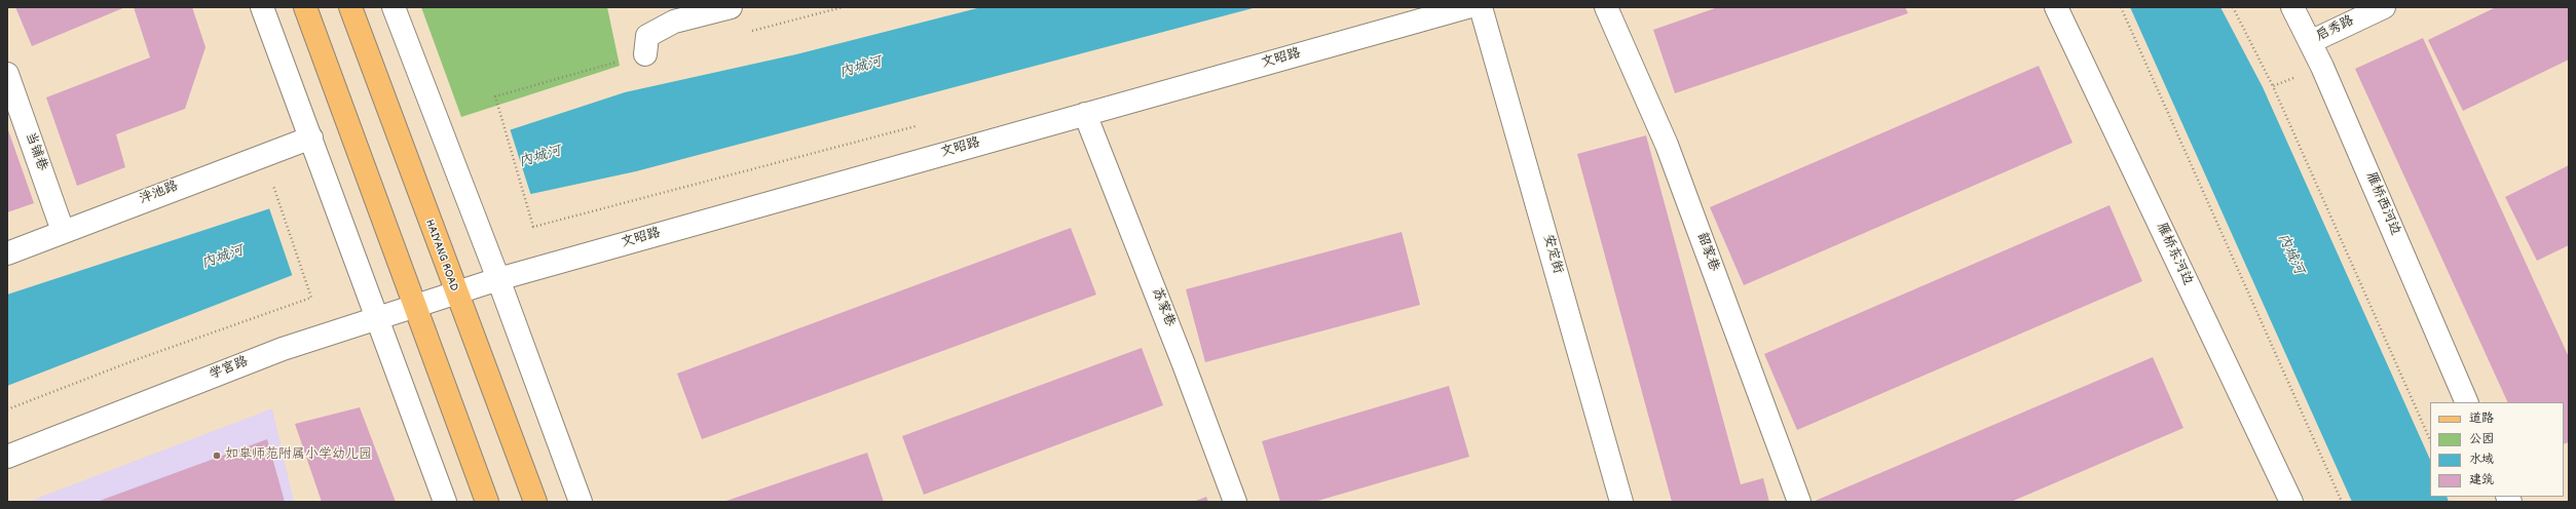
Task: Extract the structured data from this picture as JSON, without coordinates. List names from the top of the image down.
{
  "streets": {
    "main road": ["HAIYANG ROAD"],
    "street": [
      "启秀路",
      "文昭路",
      "当铺巷",
      "泮池路",
      "雁桥西河边",
      "韶家巷",
      "安定街",
      "雁桥东河边",
      "苏家巷",
      "学宫路"
    ]
  },
  "crossings": [
    ["启秀路", "雁桥西河边"],
    ["文昭路", "HAIYANG ROAD"],
    ["文昭路", "苏家巷"],
    ["文昭路", "学宫路"],
    ["当铺巷", "泮池路"],
    ["HAIYANG ROAD", "学宫路"]
  ],
  "water": ["内城河"],
  "places": ["如皋师范附属小学幼儿园"],
  "legend": [
    "道路",
    "公园",
    "水域",
    "建筑"
  ]
}
